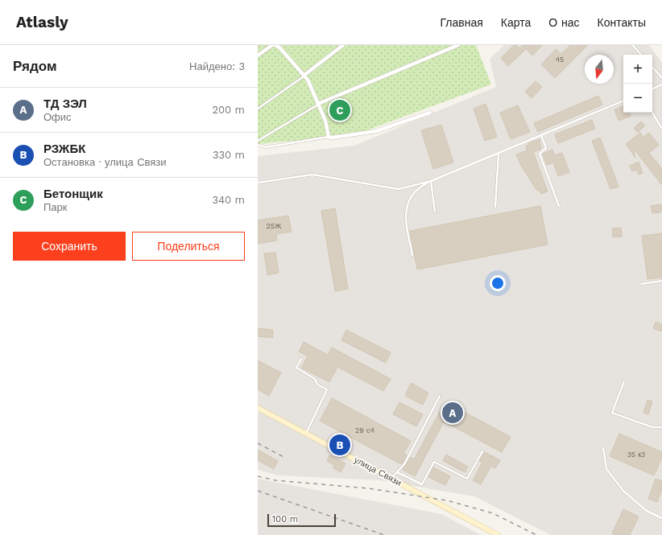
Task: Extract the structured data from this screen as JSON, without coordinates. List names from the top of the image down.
{
  "streets": {
    "street": ["улица Связи"]
  },
  "house_numbers": [
    "45",
    "25Ж",
    "29 с4",
    "35 к3"
  ],
  "scale_bar": "100 m",
  "north": "bottom",
  "page": {
    "header": "Atlasly",
    "nav": [
      "Главная",
      "Карта",
      "О нас",
      "Контакты"
    ],
    "heading": ["Рядом", "Найдено: 3"],
    "map_buttons": ["+", "−"],
    "list": [
      {
        "mark": "A",
        "name": "ТД ЗЭЛ",
        "note": "Офис",
        "value": "200 m"
      },
      {
        "mark": "B",
        "name": "РЗЖБК",
        "note": "Остановка · улица Связи",
        "value": "330 m"
      },
      {
        "mark": "C",
        "name": "Бетонщик",
        "note": "Парк",
        "value": "340 m"
      }
    ],
    "pins": ["C", "A", "B"],
    "buttons": ["Сохранить", "Поделиться"],
    "scale": "100 m"
  }
}
